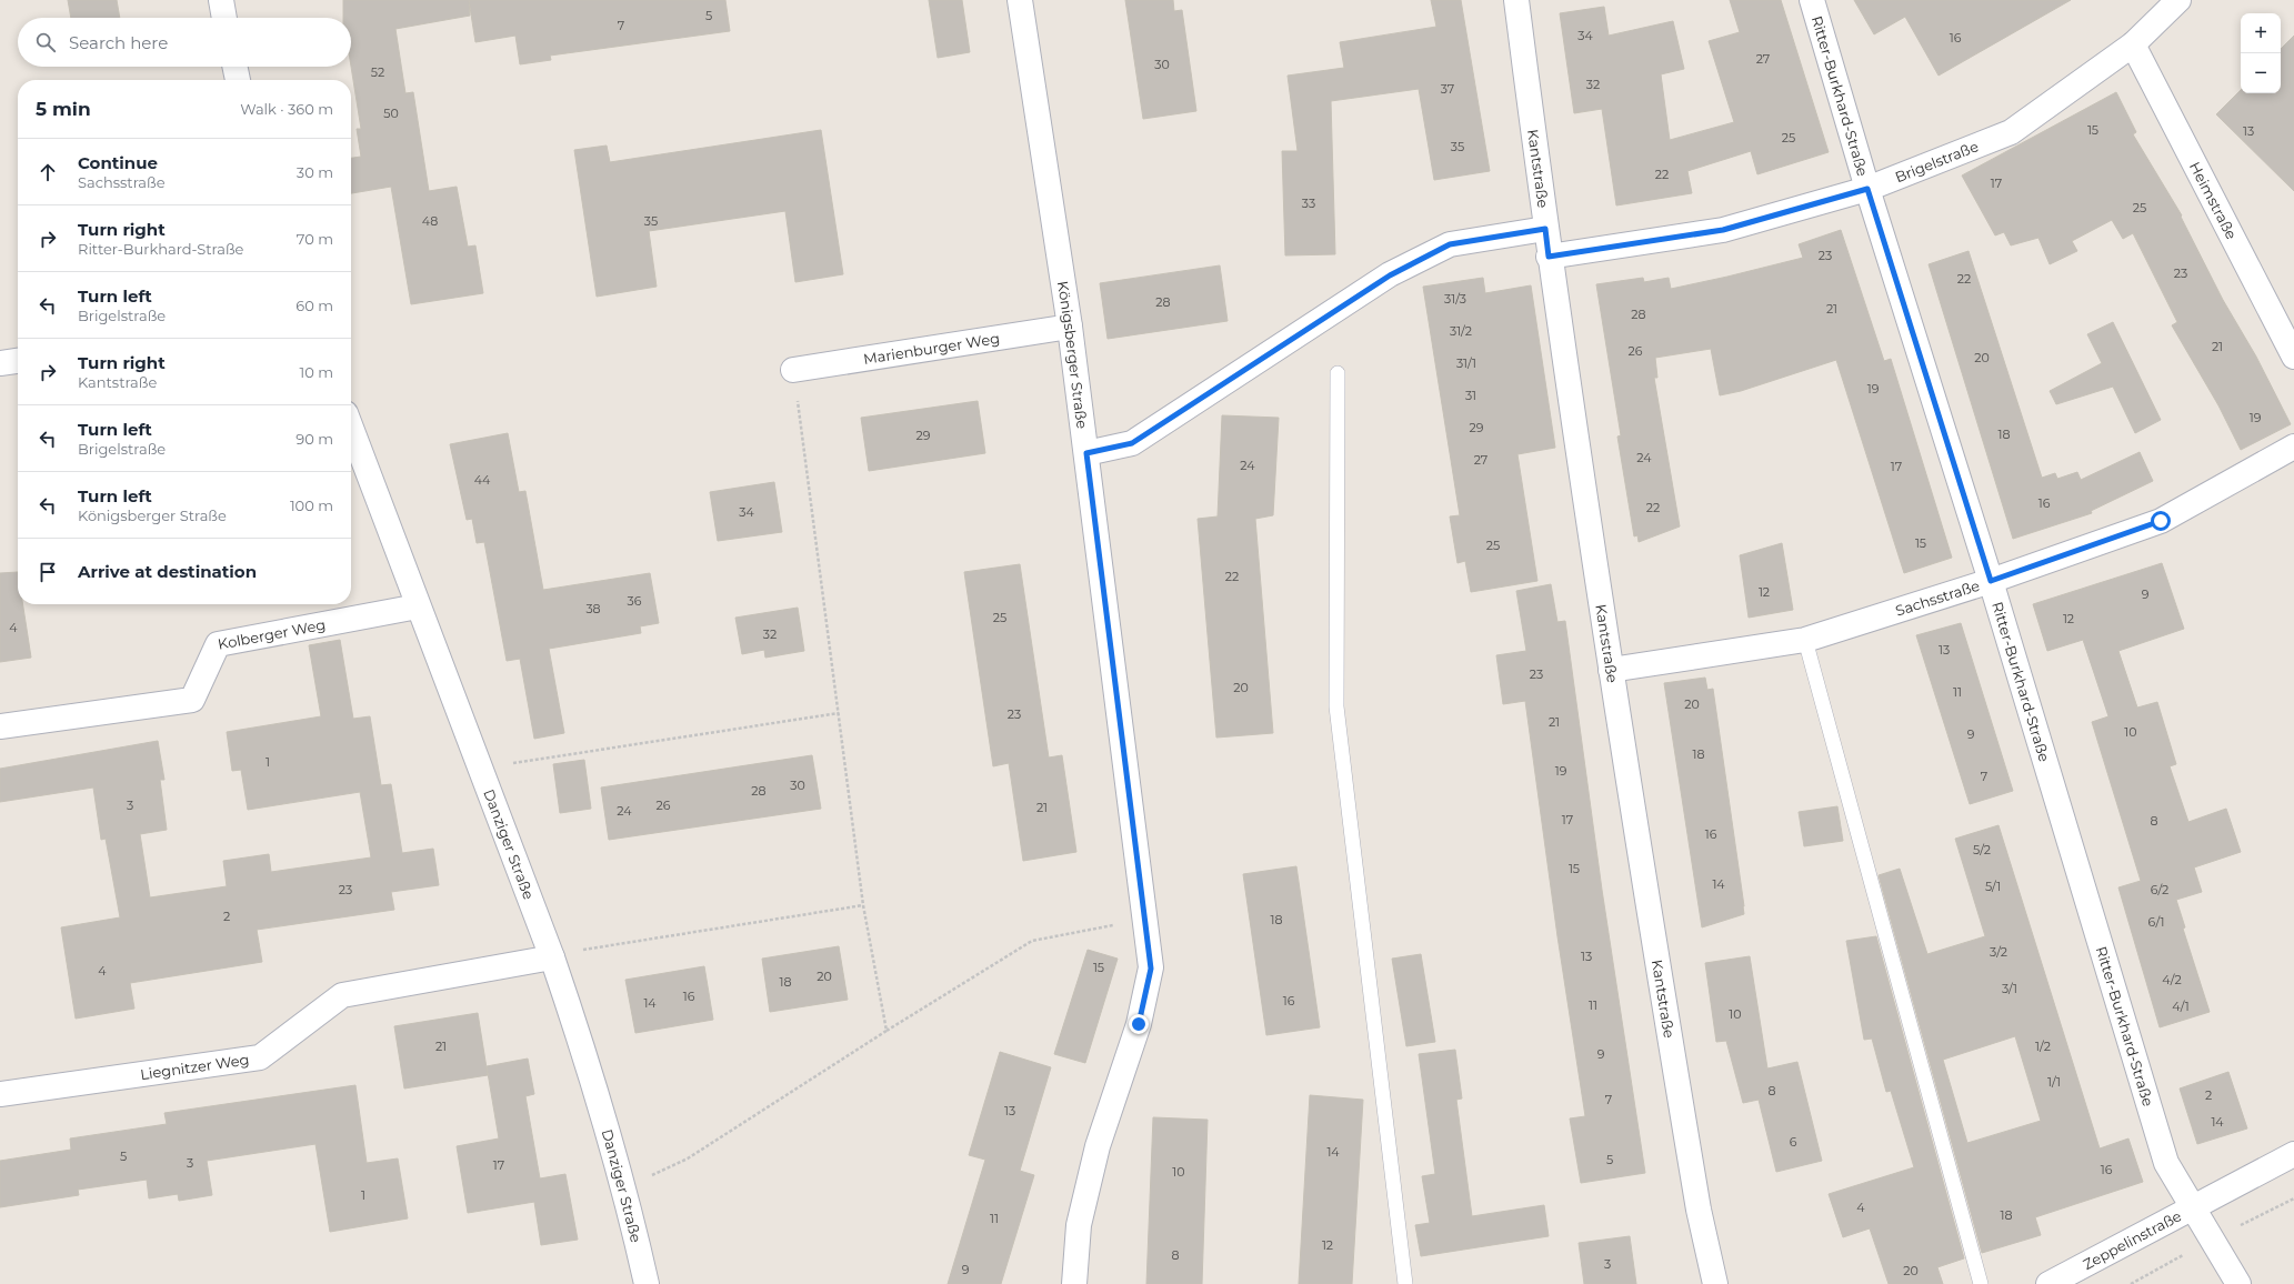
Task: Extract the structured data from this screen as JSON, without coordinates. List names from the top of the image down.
{
  "streets": {
    "street": [
      "Ritter-Burkhard-Straße",
      "Brigelstraße",
      "Kantstraße",
      "Heimstraße",
      "Marienburger Weg",
      "Königsberger Straße",
      "Sachsstraße",
      "Kolberger Weg",
      "Danziger Straße",
      "Liegnitzer Weg",
      "Zeppelinstraße"
    ]
  },
  "crossings": [
    ["Ritter-Burkhard-Straße", "Brigelstraße"],
    ["Ritter-Burkhard-Straße", "Sachsstraße"],
    ["Ritter-Burkhard-Straße", "Zeppelinstraße"],
    ["Brigelstraße", "Kantstraße"],
    ["Brigelstraße", "Heimstraße"],
    ["Kantstraße", "Sachsstraße"],
    ["Marienburger Weg", "Königsberger Straße"],
    ["Kolberger Weg", "Danziger Straße"],
    ["Danziger Straße", "Liegnitzer Weg"]
  ],
  "house_numbers": [
    "5",
    "7",
    "34",
    "16",
    "27",
    "30",
    "52",
    "32",
    "37",
    "50",
    "15",
    "13",
    "25",
    "35",
    "22",
    "17",
    "33",
    "25",
    "48",
    "35",
    "23",
    "23",
    "22",
    "31/3",
    "28",
    "21",
    "28",
    "31/2",
    "21",
    "26",
    "20",
    "31/1",
    "19",
    "31",
    "19",
    "29",
    "18",
    "29",
    "24",
    "27",
    "24",
    "17",
    "44",
    "16",
    "22",
    "34",
    "15",
    "25",
    "22",
    "12",
    "9",
    "36",
    "38",
    "25",
    "12",
    "4",
    "32",
    "13",
    "23",
    "20",
    "11",
    "20",
    "23",
    "21",
    "10",
    "9",
    "18",
    "1",
    "19",
    "7",
    "30",
    "28",
    "3",
    "26",
    "21",
    "24",
    "17",
    "8",
    "16",
    "5/2",
    "15",
    "14",
    "5/1",
    "23",
    "6/2",
    "2",
    "18",
    "6/1",
    "3/2",
    "13",
    "15",
    "4",
    "20",
    "4/2",
    "18",
    "3/1",
    "16",
    "16",
    "14",
    "11",
    "4/1",
    "10",
    "21",
    "1/2",
    "9",
    "1/1",
    "8",
    "2",
    "7",
    "13",
    "14",
    "6",
    "14",
    "5",
    "5",
    "3",
    "17",
    "16",
    "10",
    "1",
    "4",
    "18",
    "11",
    "12",
    "8",
    "3",
    "9",
    "20"
  ],
  "page": {
    "map_buttons": ["+", "−"],
    "search": "Search here",
    "heading": ["5 min", "Walk · 360 m"],
    "list": [
      ["Continue", "Sachsstraße", "30 m"],
      ["Turn right", "Ritter-Burkhard-Straße", "70 m"],
      ["Turn left", "Brigelstraße", "60 m"],
      ["Turn right", "Kantstraße", "10 m"],
      ["Turn left", "Brigelstraße", "90 m"],
      ["Turn left", "Königsberger Straße", "100 m"],
      "Arrive at destination"
    ]
  }
}
